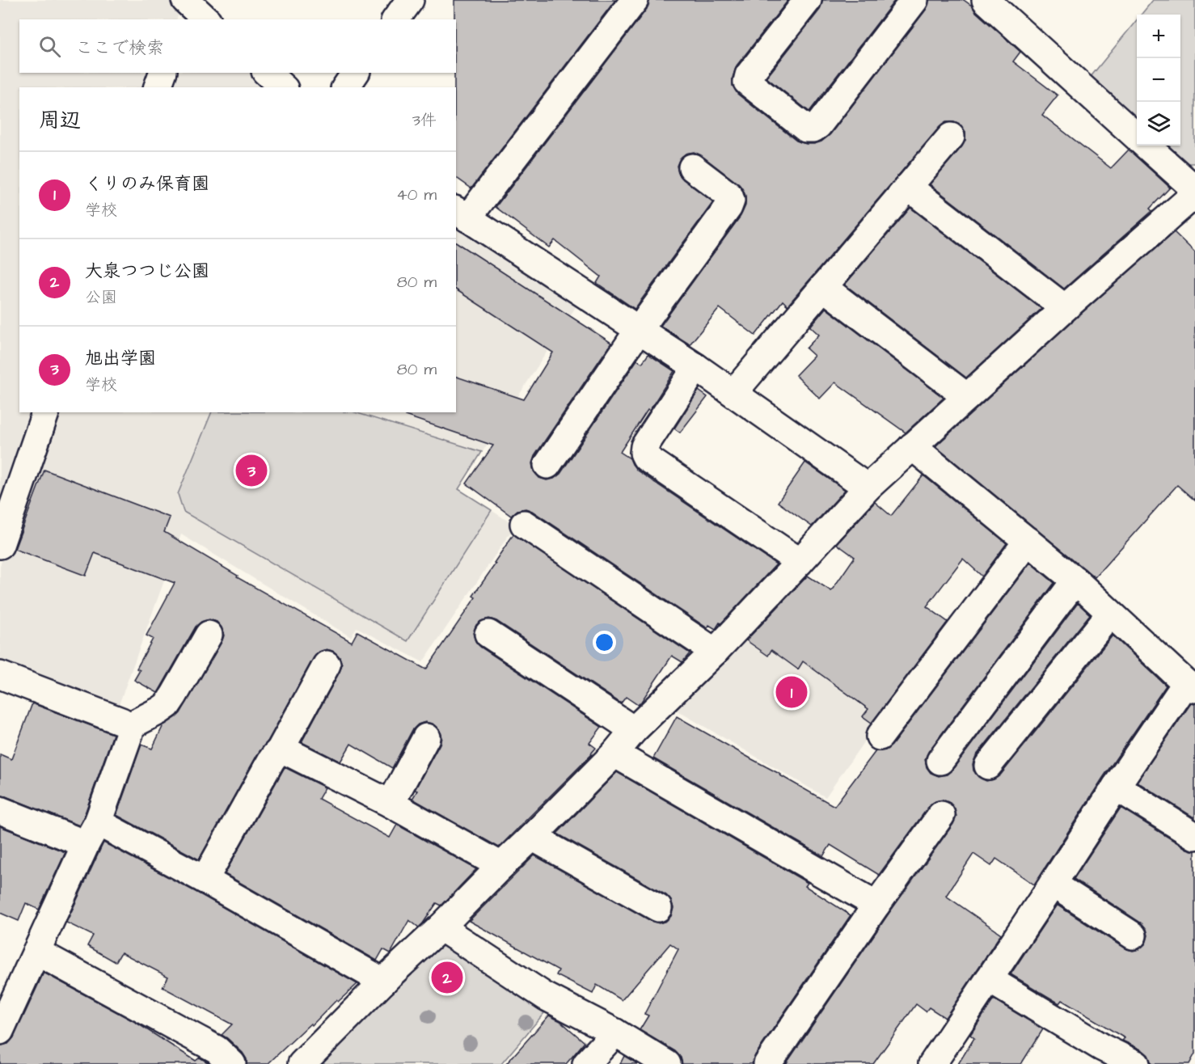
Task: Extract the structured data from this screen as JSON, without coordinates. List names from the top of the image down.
{
  "page": {
    "map_buttons": ["+", "−"],
    "search": "ここで検索",
    "heading": ["周辺", "3件"],
    "list": [
      {
        "mark": "1",
        "name": "くりのみ保育園",
        "note": "学校",
        "value": "40 m"
      },
      {
        "mark": "2",
        "name": "大泉つつじ公園",
        "note": "公園",
        "value": "80 m"
      },
      {
        "mark": "3",
        "name": "旭出学園",
        "note": "学校",
        "value": "80 m"
      }
    ],
    "pins": ["3", "1", "2"]
  }
}
